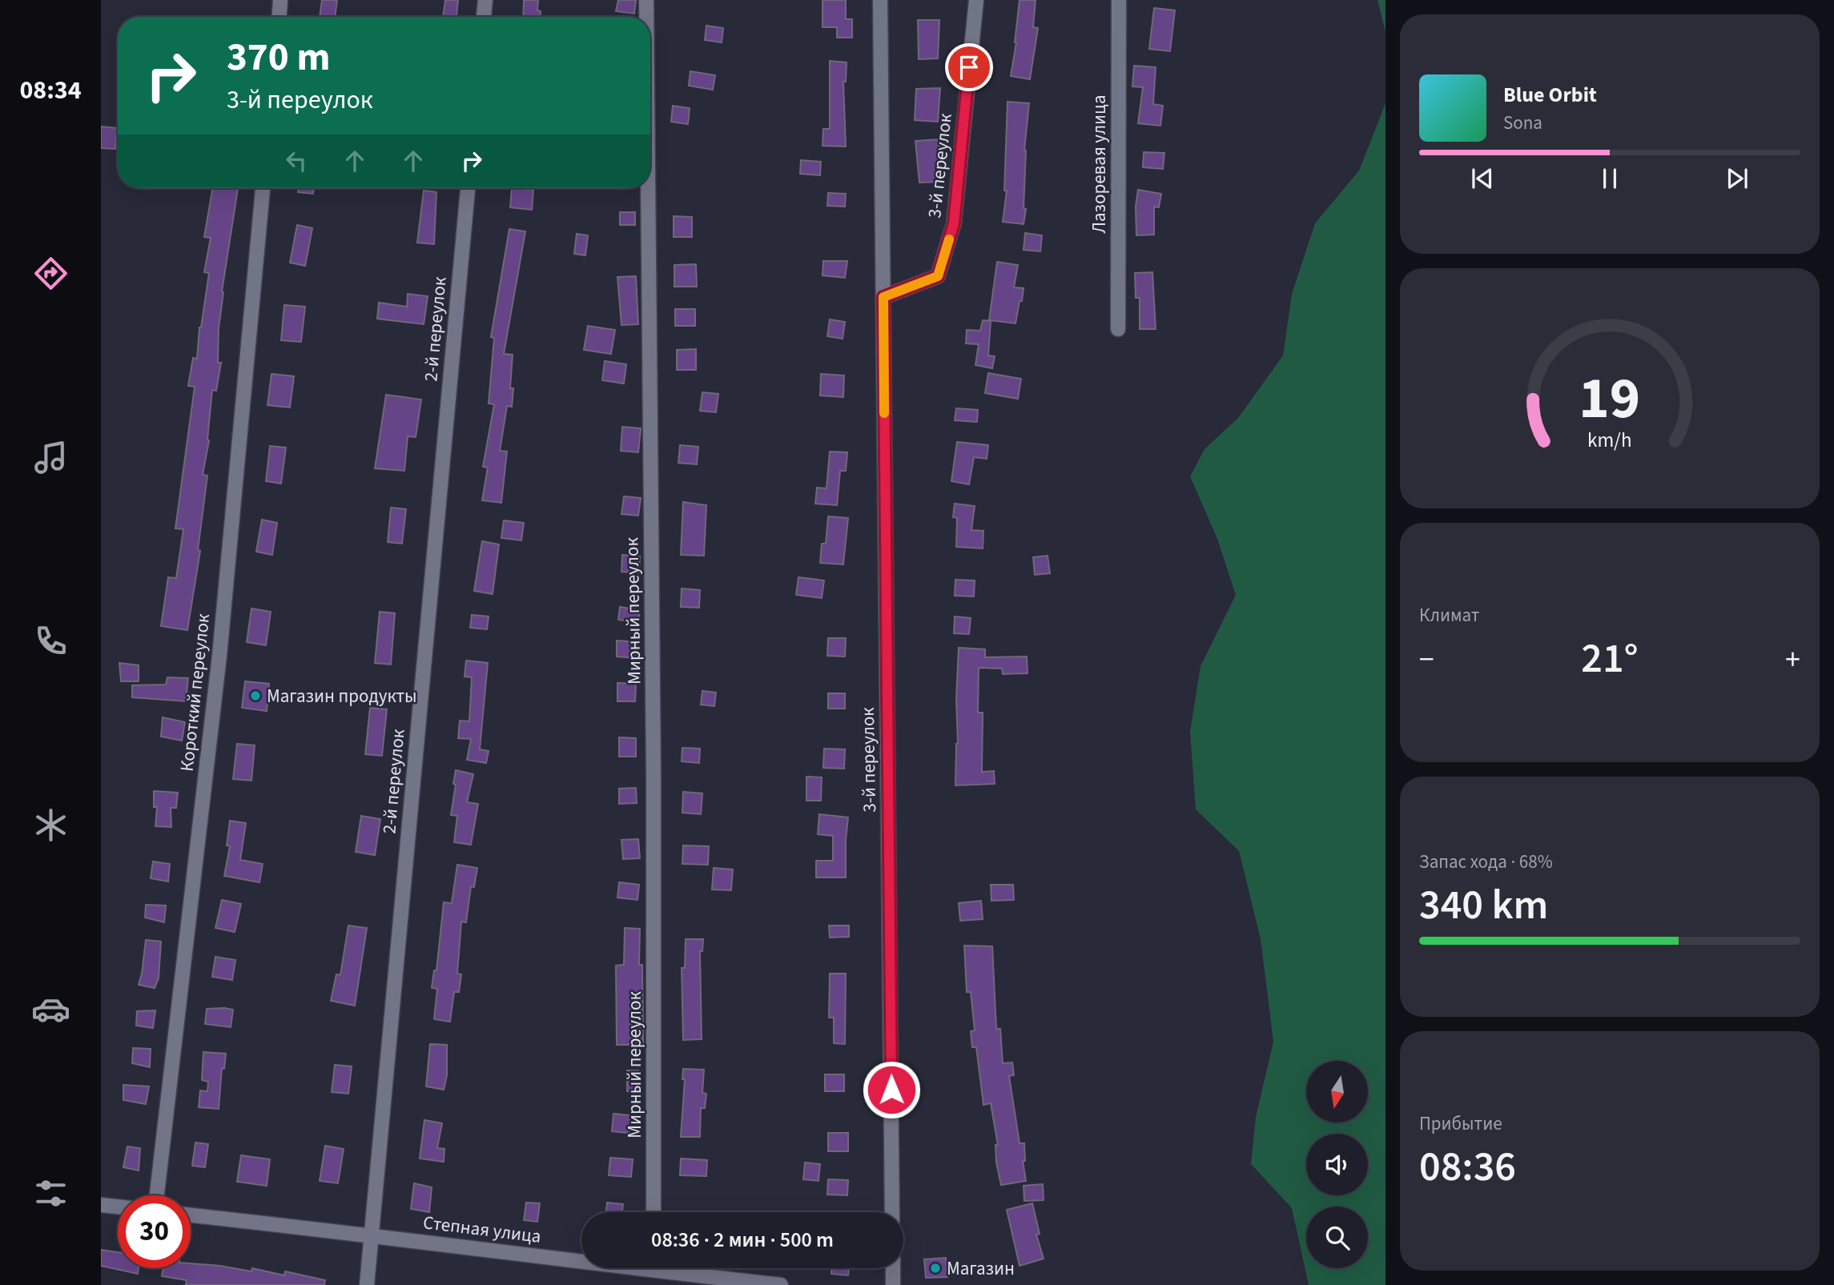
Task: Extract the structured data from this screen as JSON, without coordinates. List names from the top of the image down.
{
  "streets": {
    "street": [
      "Лазоревая улица",
      "3-й переулок",
      "2-й переулок",
      "Мирный переулок",
      "Короткий переулок",
      "Степная улица"
    ]
  },
  "crossings": [
    ["2-й переулок", "Степная улица"]
  ],
  "places": ["Магазин продукты", "Магазин"],
  "north": "bottom",
  "page": {
    "tabs": "08:34",
    "turn": ["370 m", "3-й переулок"],
    "song": ["Blue Orbit", "Sona"],
    "tile": [
      "Климат",
      ["Запас хода · 68%", "340 km"],
      ["Прибытие", "08:36"]
    ],
    "heat": ["−", "21°", "+"],
    "limit": "30",
    "trip": "08:36 · 2 мин · 500 m",
    "gauge": ["19", "km/h"]
  }
}
